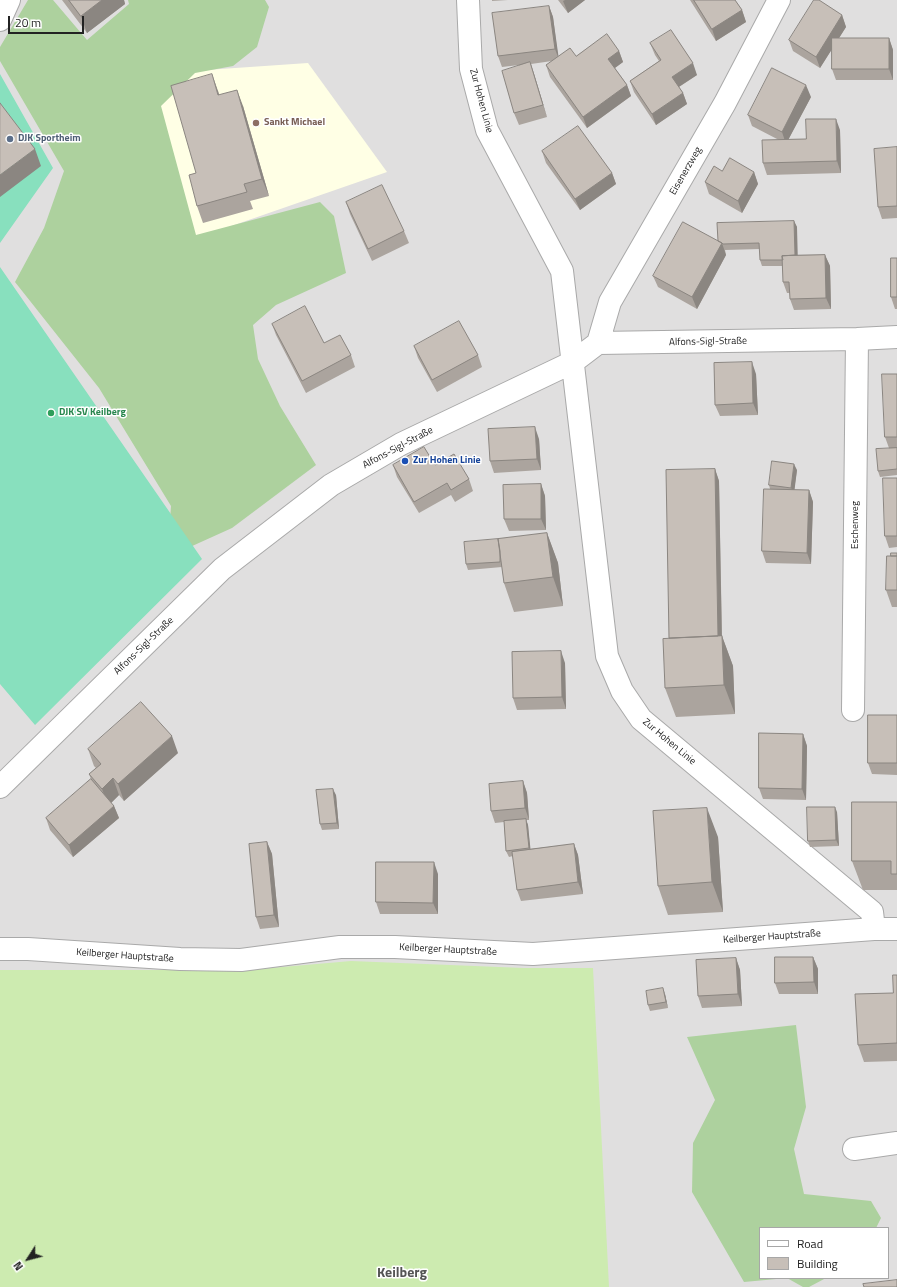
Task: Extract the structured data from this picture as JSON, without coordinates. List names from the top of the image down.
{
  "streets": {
    "street": [
      "Zur Hohen Linie",
      "Eisenerzweg",
      "Alfons-Sigl-Straße",
      "Eschenweg",
      "Keilberger Hauptstraße"
    ]
  },
  "crossings": [
    ["Zur Hohen Linie", "Alfons-Sigl-Straße"],
    ["Zur Hohen Linie", "Keilberger Hauptstraße"],
    ["Eisenerzweg", "Alfons-Sigl-Straße"],
    ["Alfons-Sigl-Straße", "Eschenweg"]
  ],
  "districts": ["Keilberg"],
  "places": [
    "Sankt Michael",
    "DJK Sportheim",
    "DJK SV Keilberg",
    "Zur Hohen Linie"
  ],
  "legend": ["Road", "Building"],
  "scale_bar": "20 m",
  "north": "bottom left"
}
